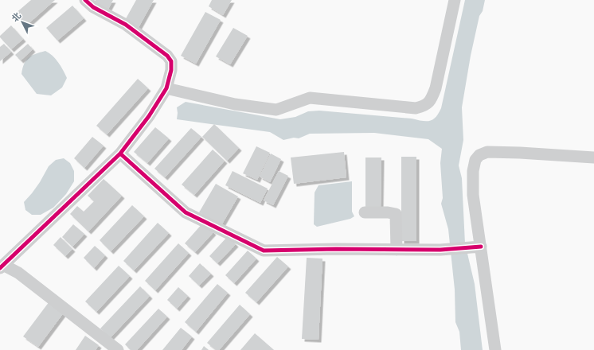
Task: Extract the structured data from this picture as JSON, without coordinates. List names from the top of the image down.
{
  "north": "top left"
}
